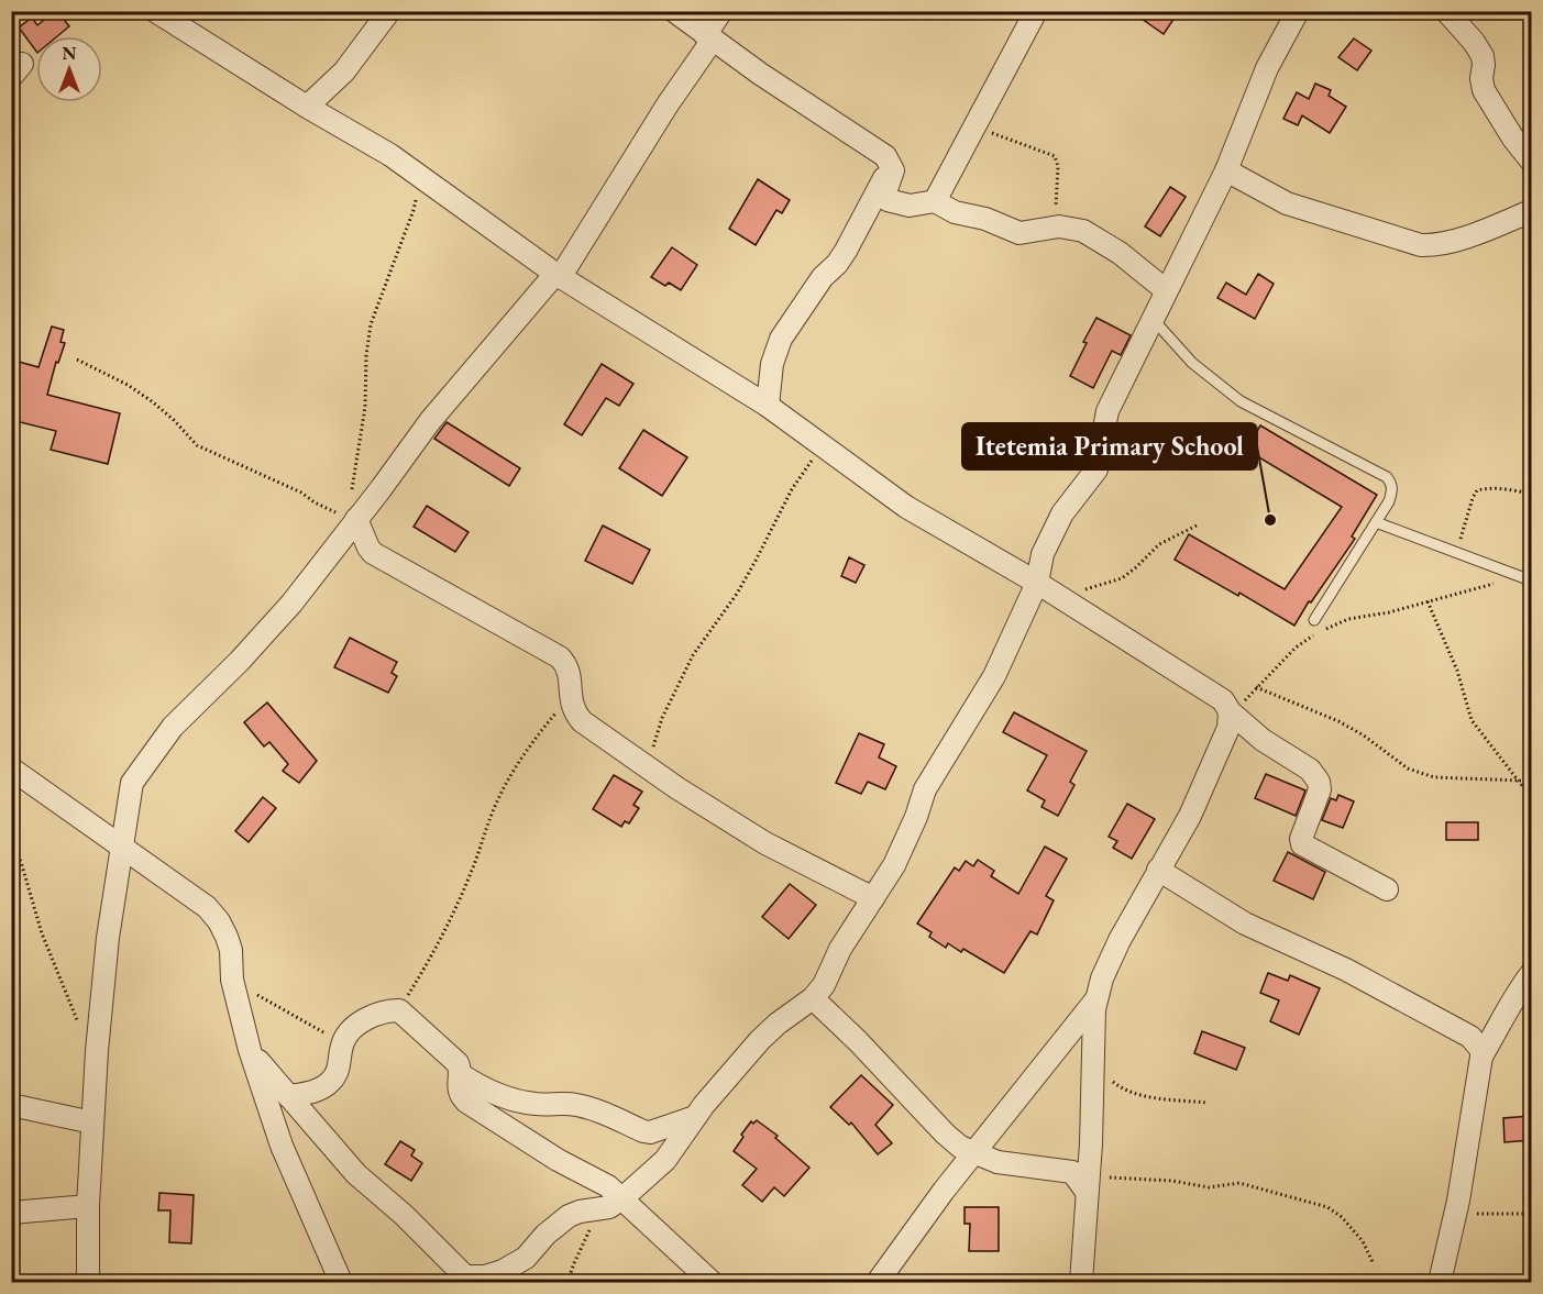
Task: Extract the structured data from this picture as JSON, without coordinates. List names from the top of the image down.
{
  "places": ["Itetemia Primary School"],
  "north": "top"
}
